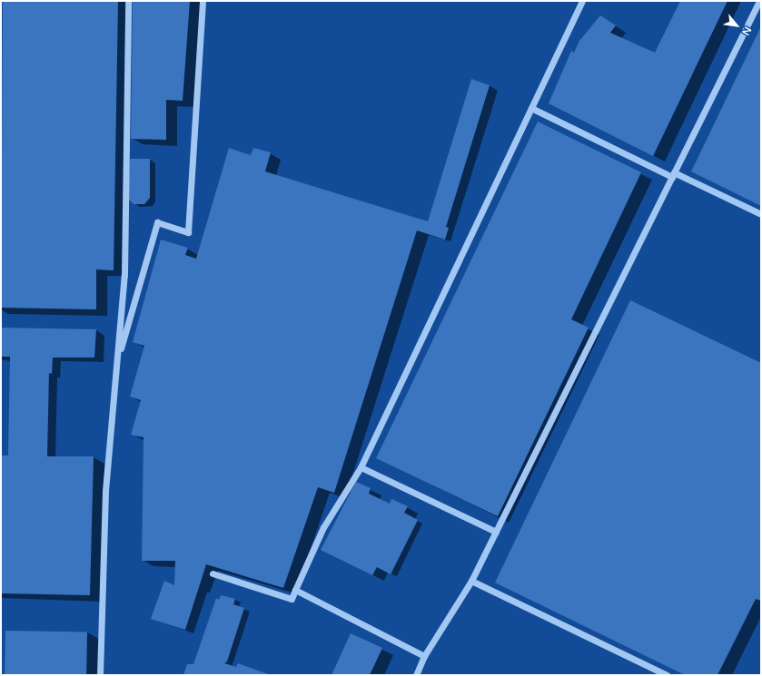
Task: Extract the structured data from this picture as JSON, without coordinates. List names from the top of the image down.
{
  "north": "bottom right"
}
